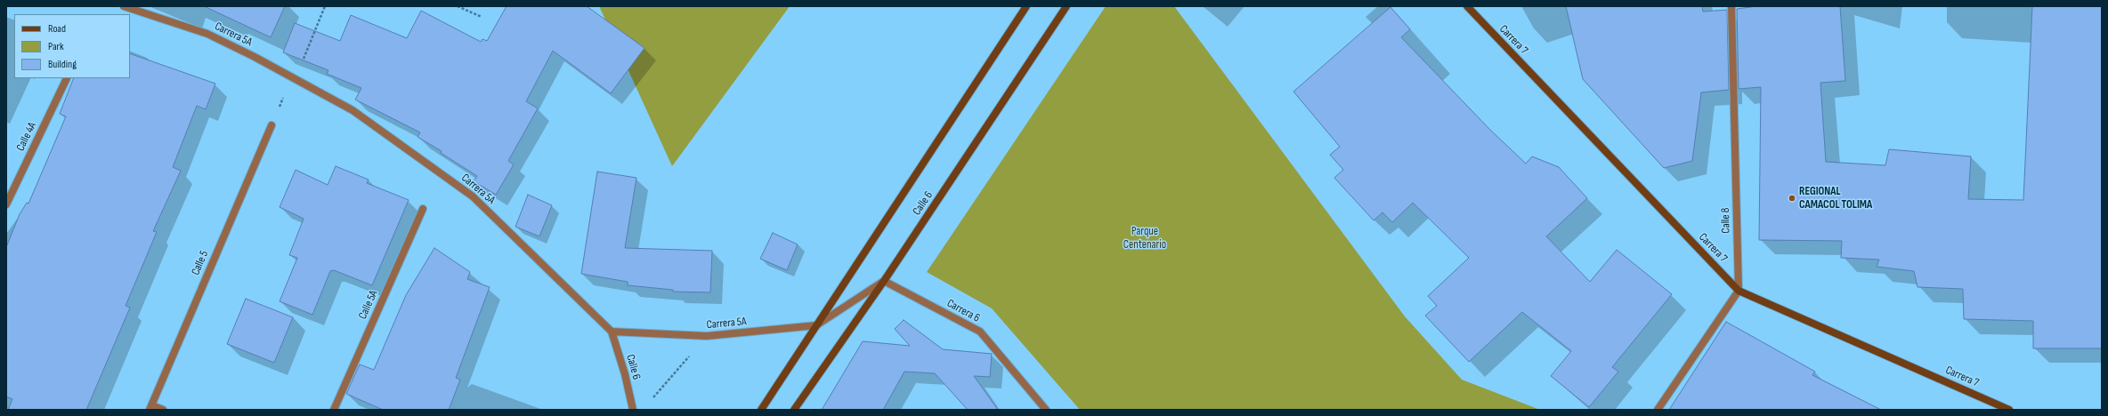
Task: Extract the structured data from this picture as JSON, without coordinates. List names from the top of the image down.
{
  "streets": {
    "street": [
      "Carrera 5A",
      "Carrera 7",
      "Calle 4A",
      "Calle 6",
      "Calle 8",
      "Calle 5",
      "Calle 5A",
      "Carrera 6"
    ]
  },
  "crossings": [
    ["Carrera 5A", "Calle 6"],
    ["Carrera 7", "Calle 8"],
    ["Calle 6", "Carrera 6"]
  ],
  "parks": ["Parque Centenario"],
  "places": ["REGIONAL CAMACOL TOLIMA"],
  "legend": ["Road", "Park", "Building"]
}
